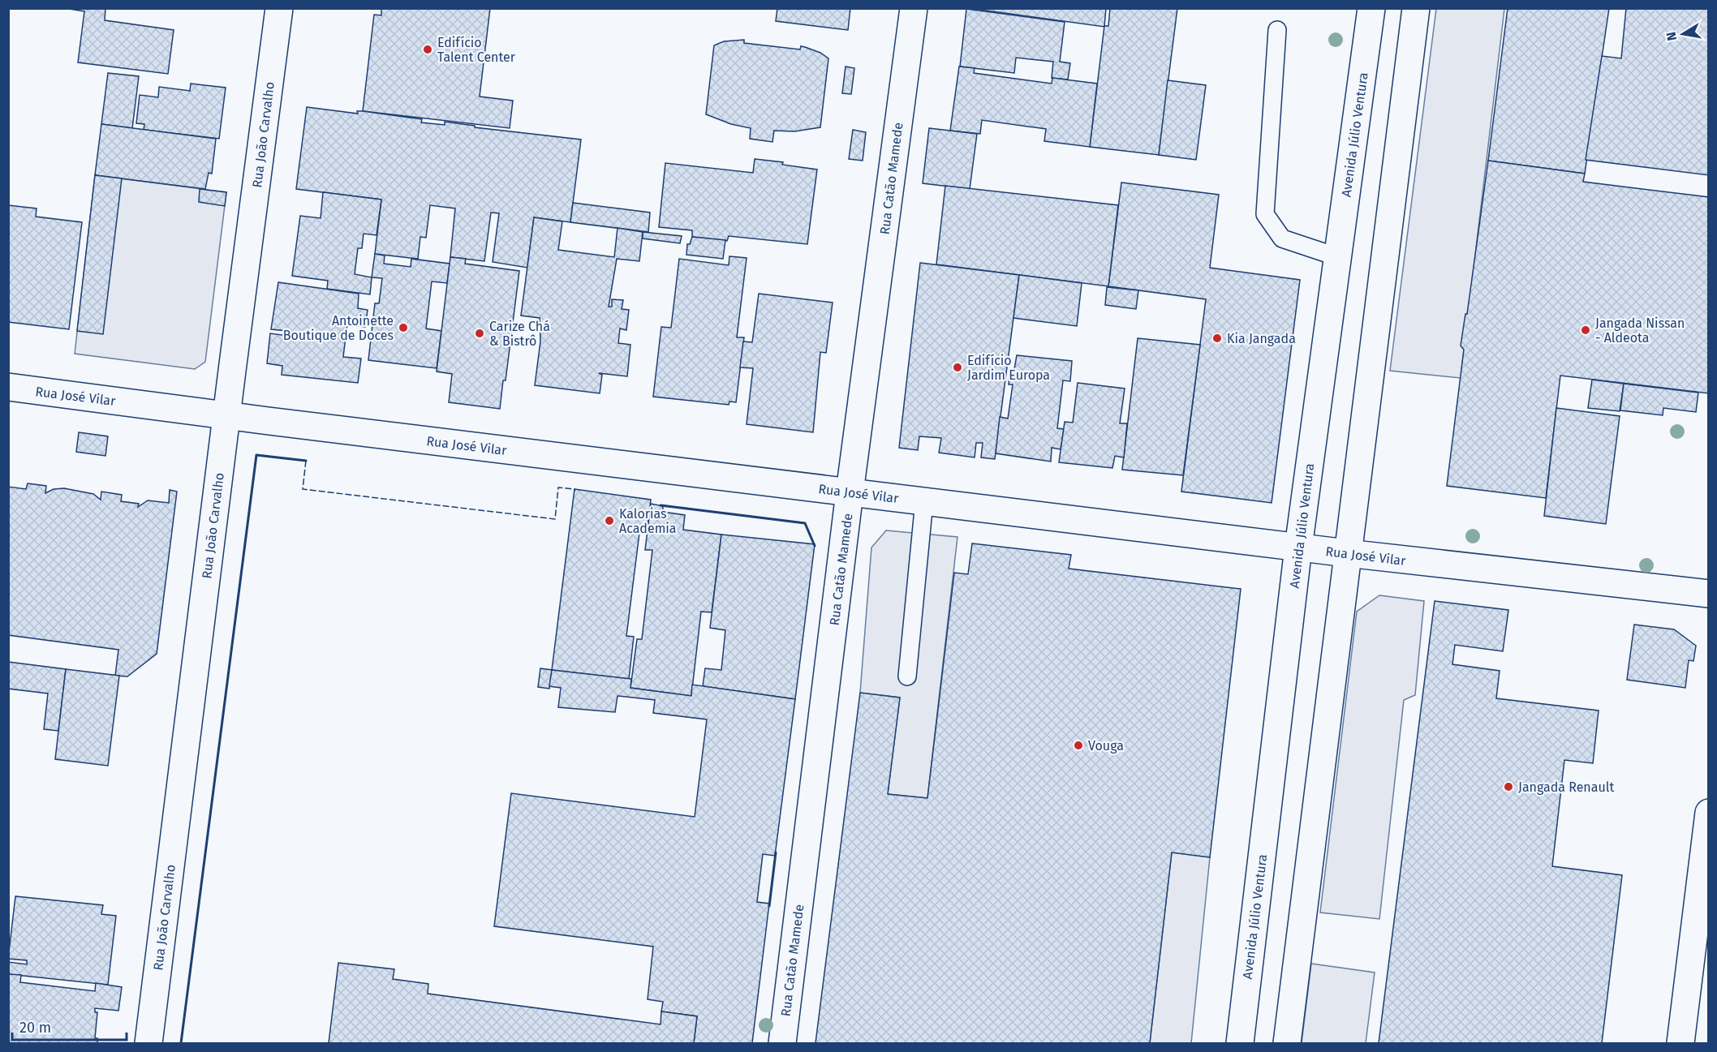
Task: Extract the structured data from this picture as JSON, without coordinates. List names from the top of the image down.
{
  "streets": {
    "street": [
      "Rua João Carvalho",
      "Avenida Júlio Ventura",
      "Rua Catão Mamede",
      "Rua José Vilar"
    ]
  },
  "crossings": [
    ["Rua João Carvalho", "Rua José Vilar"],
    ["Avenida Júlio Ventura", "Rua José Vilar"],
    ["Rua Catão Mamede", "Rua José Vilar"]
  ],
  "places": [
    "Edifício Talent Center",
    "Antoinette Boutique de Doces",
    "Jangada Nissan - Aldeota",
    "Carize Chá & Bistrô",
    "Kia Jangada",
    "Edifício Jardim Europa",
    "Kalorias Academia",
    "Vouga",
    "Jangada Renault"
  ],
  "scale_bar": "20 m",
  "north": "left"
}
